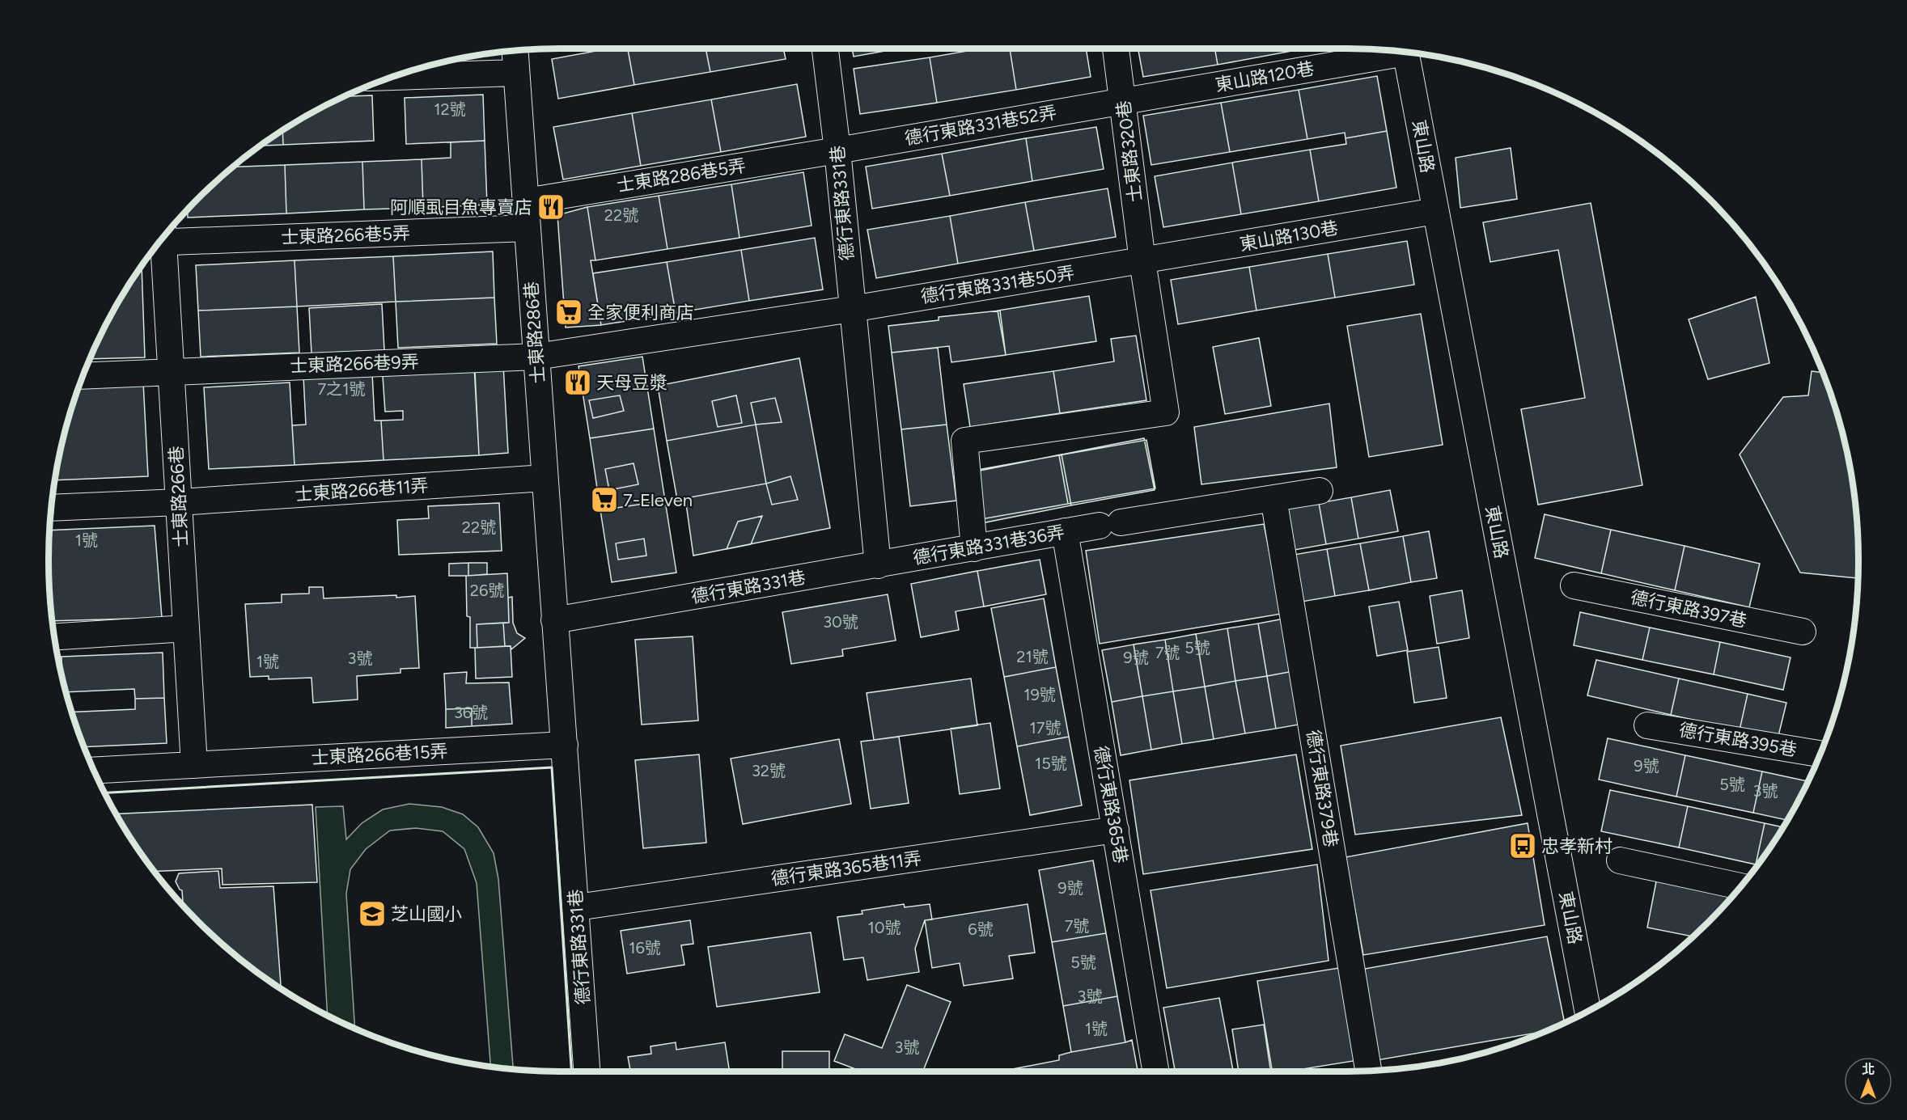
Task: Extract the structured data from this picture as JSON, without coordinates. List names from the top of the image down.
{
  "streets": {
    "street": [
      "東山路120巷",
      "德行東路331巷52弄",
      "東山路",
      "士東路320巷",
      "士東路286巷5弄",
      "德行東路331巷",
      "士東路266巷5弄",
      "東山路130巷",
      "德行東路331巷50弄",
      "士東路286巷",
      "士東路266巷9弄",
      "士東路266巷11弄",
      "士東路266巷",
      "德行東路331巷36弄",
      "德行東路397巷",
      "德行東路395巷",
      "士東路266巷15弄",
      "德行東路379巷",
      "德行東路365巷",
      "德行東路365巷11弄"
    ]
  },
  "crossings": [
    ["東山路120巷", "德行東路331巷52弄"],
    ["東山路120巷", "士東路320巷"],
    ["德行東路331巷52弄", "士東路320巷"],
    ["德行東路331巷52弄", "士東路286巷5弄"],
    ["德行東路331巷52弄", "德行東路331巷"],
    ["東山路", "東山路130巷"],
    ["士東路320巷", "東山路130巷"],
    ["士東路320巷", "德行東路331巷50弄"],
    ["士東路320巷", "德行東路331巷36弄"],
    ["士東路286巷5弄", "德行東路331巷"],
    ["士東路286巷5弄", "士東路286巷"],
    ["德行東路331巷", "德行東路331巷50弄"],
    ["德行東路331巷", "士東路286巷"],
    ["德行東路331巷", "德行東路331巷36弄"],
    ["德行東路331巷", "士東路266巷15弄"],
    ["德行東路331巷", "德行東路365巷11弄"],
    ["士東路266巷5弄", "士東路286巷"],
    ["東山路130巷", "德行東路331巷50弄"],
    ["德行東路331巷50弄", "士東路286巷"],
    ["德行東路331巷50弄", "士東路266巷9弄"],
    ["士東路286巷", "士東路266巷9弄"],
    ["士東路286巷", "士東路266巷11弄"],
    ["士東路266巷9弄", "士東路266巷"],
    ["士東路266巷11弄", "士東路266巷"],
    ["士東路266巷", "士東路266巷15弄"],
    ["德行東路331巷36弄", "德行東路379巷"],
    ["德行東路331巷36弄", "德行東路365巷"],
    ["德行東路365巷", "德行東路365巷11弄"]
  ],
  "places": {
    "restaurant": ["阿順虱目魚專賣店", "天母豆漿"],
    "supermarket": ["全家便利商店", "7-Eleven"],
    "bus stop": ["忠孝新村"],
    "school or university": ["芝山國小"]
  },
  "house_numbers": [
    "12號",
    "22號",
    "7之1號",
    "22號",
    "1號",
    "26號",
    "30號",
    "5號",
    "7號",
    "21號",
    "9號",
    "3號",
    "1號",
    "19號",
    "36號",
    "17號",
    "15號",
    "9號",
    "32號",
    "5號",
    "3號",
    "9號",
    "7號",
    "10號",
    "6號",
    "16號",
    "5號",
    "3號",
    "1號",
    "3號"
  ],
  "north": "top"
}
